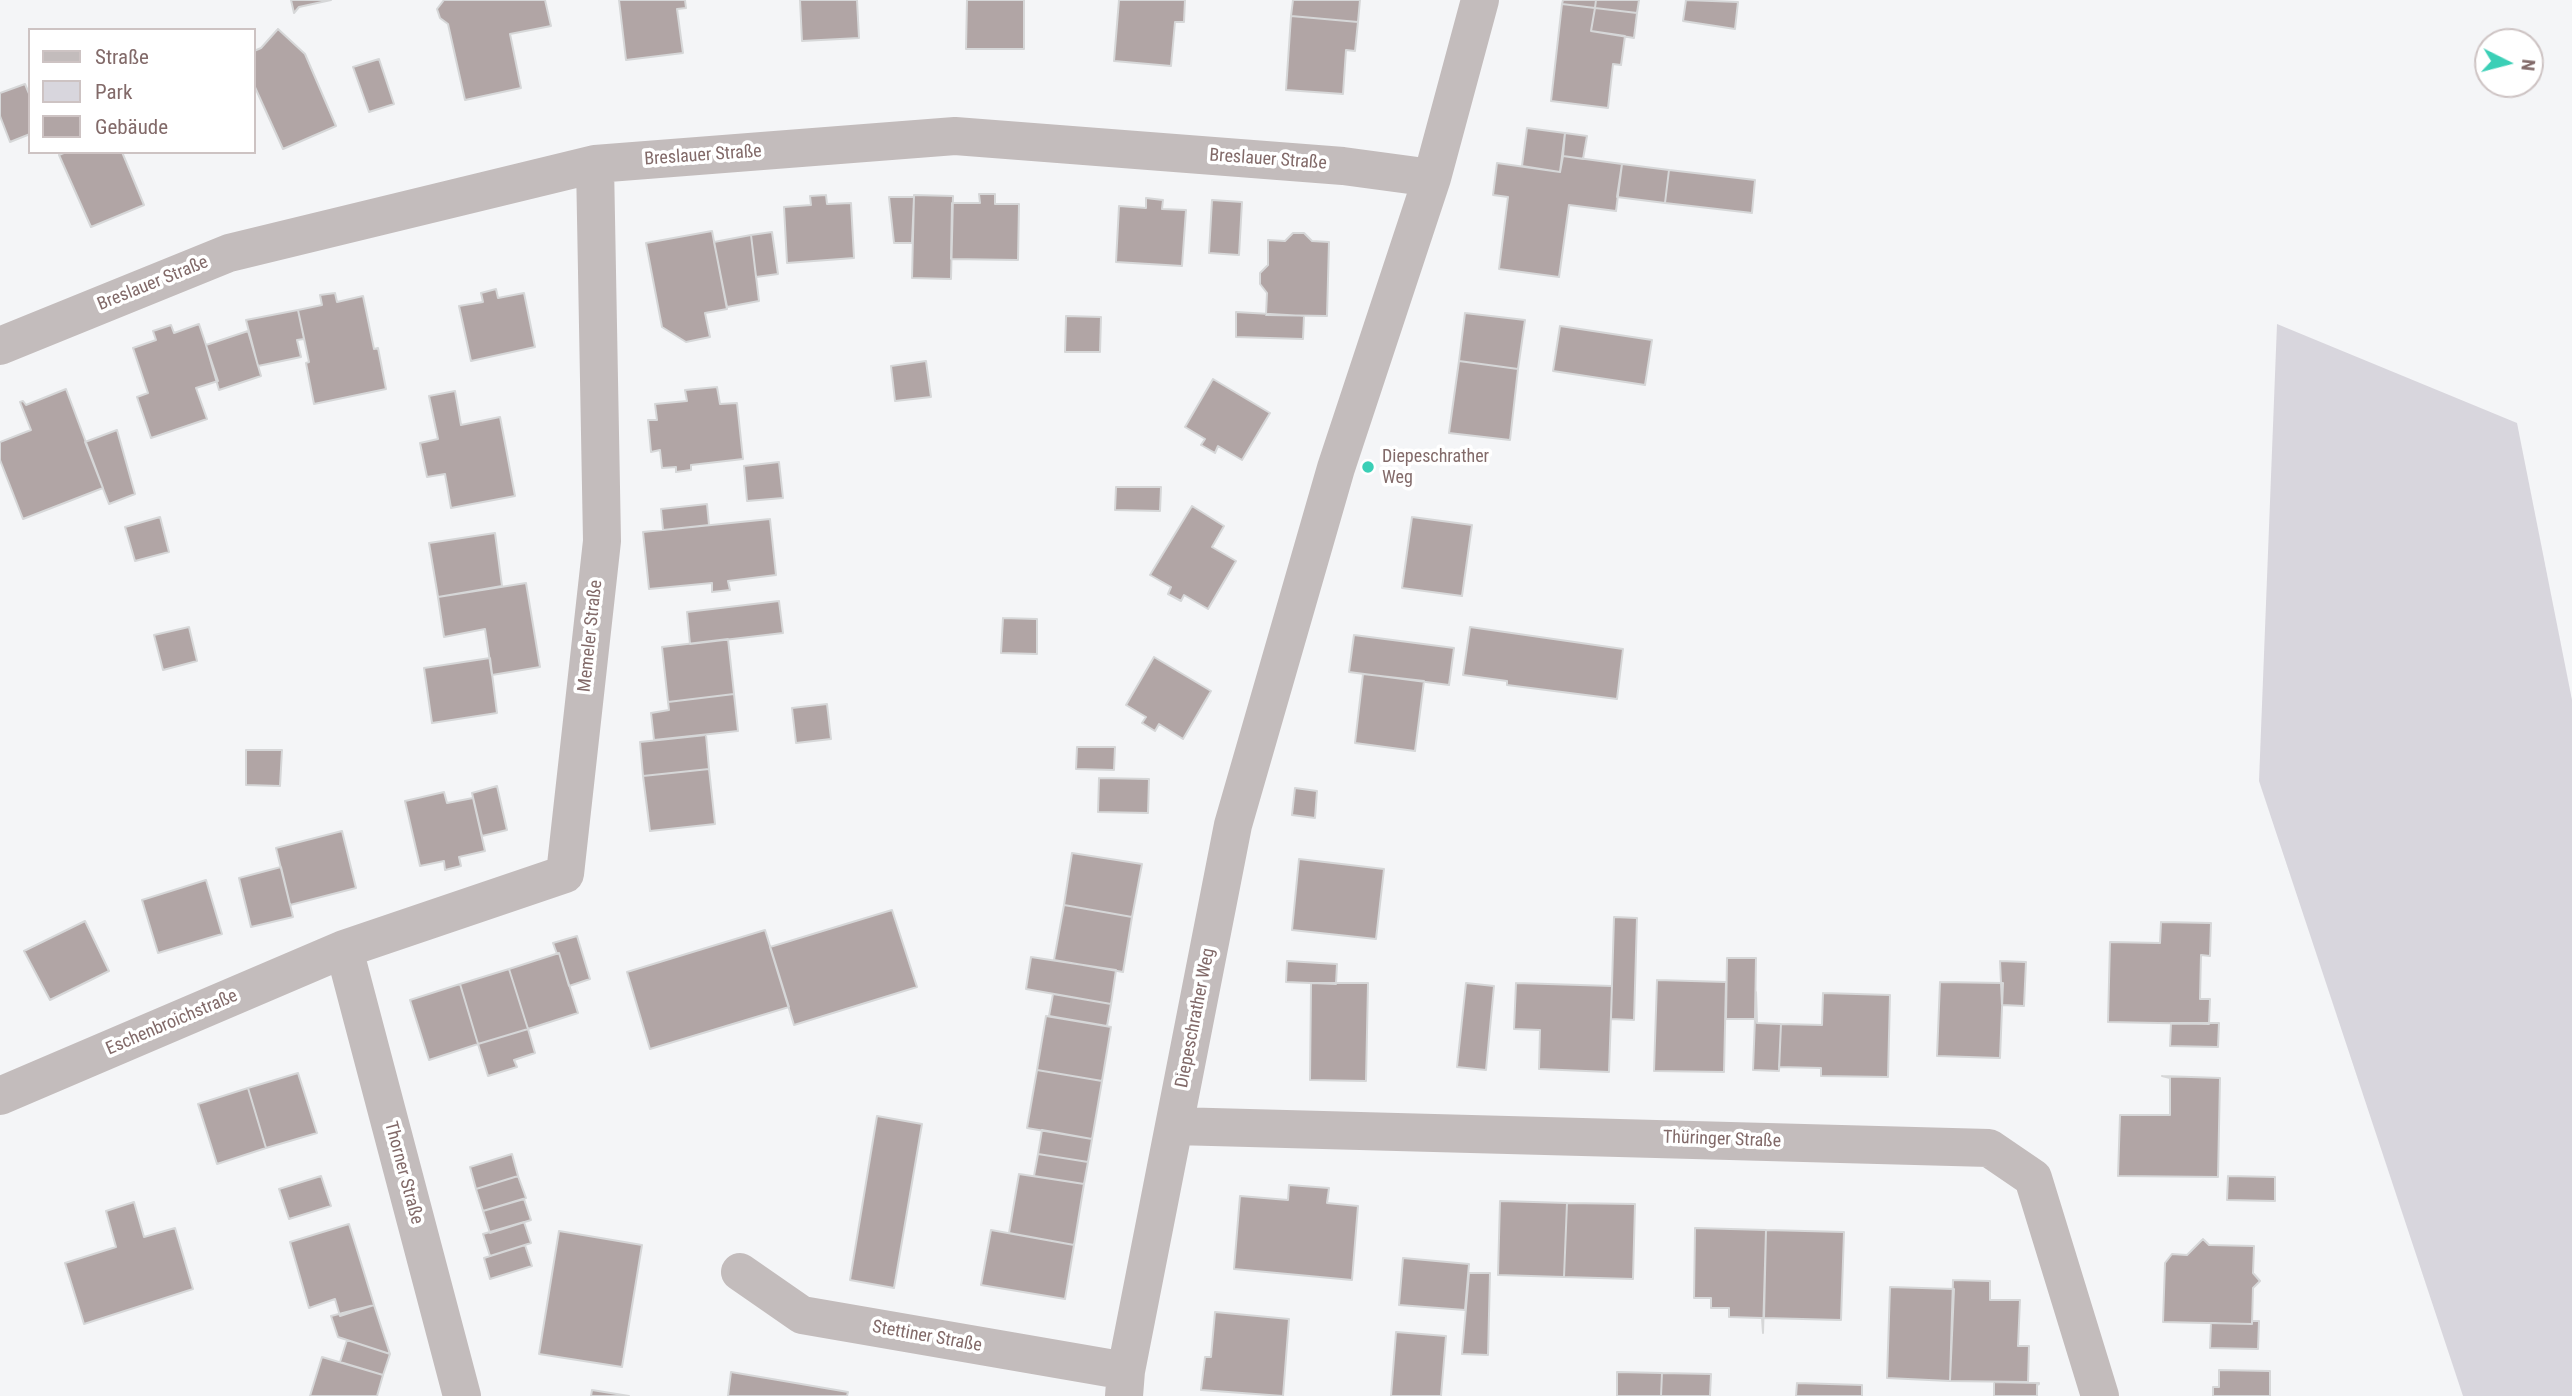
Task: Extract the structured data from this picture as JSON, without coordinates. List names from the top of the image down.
{
  "streets": {
    "street": [
      "Breslauer Straße",
      "Memeler Straße",
      "Diepeschrather Weg",
      "Eschenbroichstraße",
      "Thüringer Straße",
      "Thorner Straße",
      "Stettiner Straße"
    ]
  },
  "crossings": [
    ["Breslauer Straße", "Memeler Straße"],
    ["Breslauer Straße", "Diepeschrather Weg"],
    ["Memeler Straße", "Eschenbroichstraße"],
    ["Memeler Straße", "Thorner Straße"],
    ["Diepeschrather Weg", "Thüringer Straße"],
    ["Diepeschrather Weg", "Stettiner Straße"],
    ["Eschenbroichstraße", "Thorner Straße"]
  ],
  "places": ["Diepeschrather Weg"],
  "legend": ["Straße", "Park", "Gebäude"],
  "north": "right"
}
